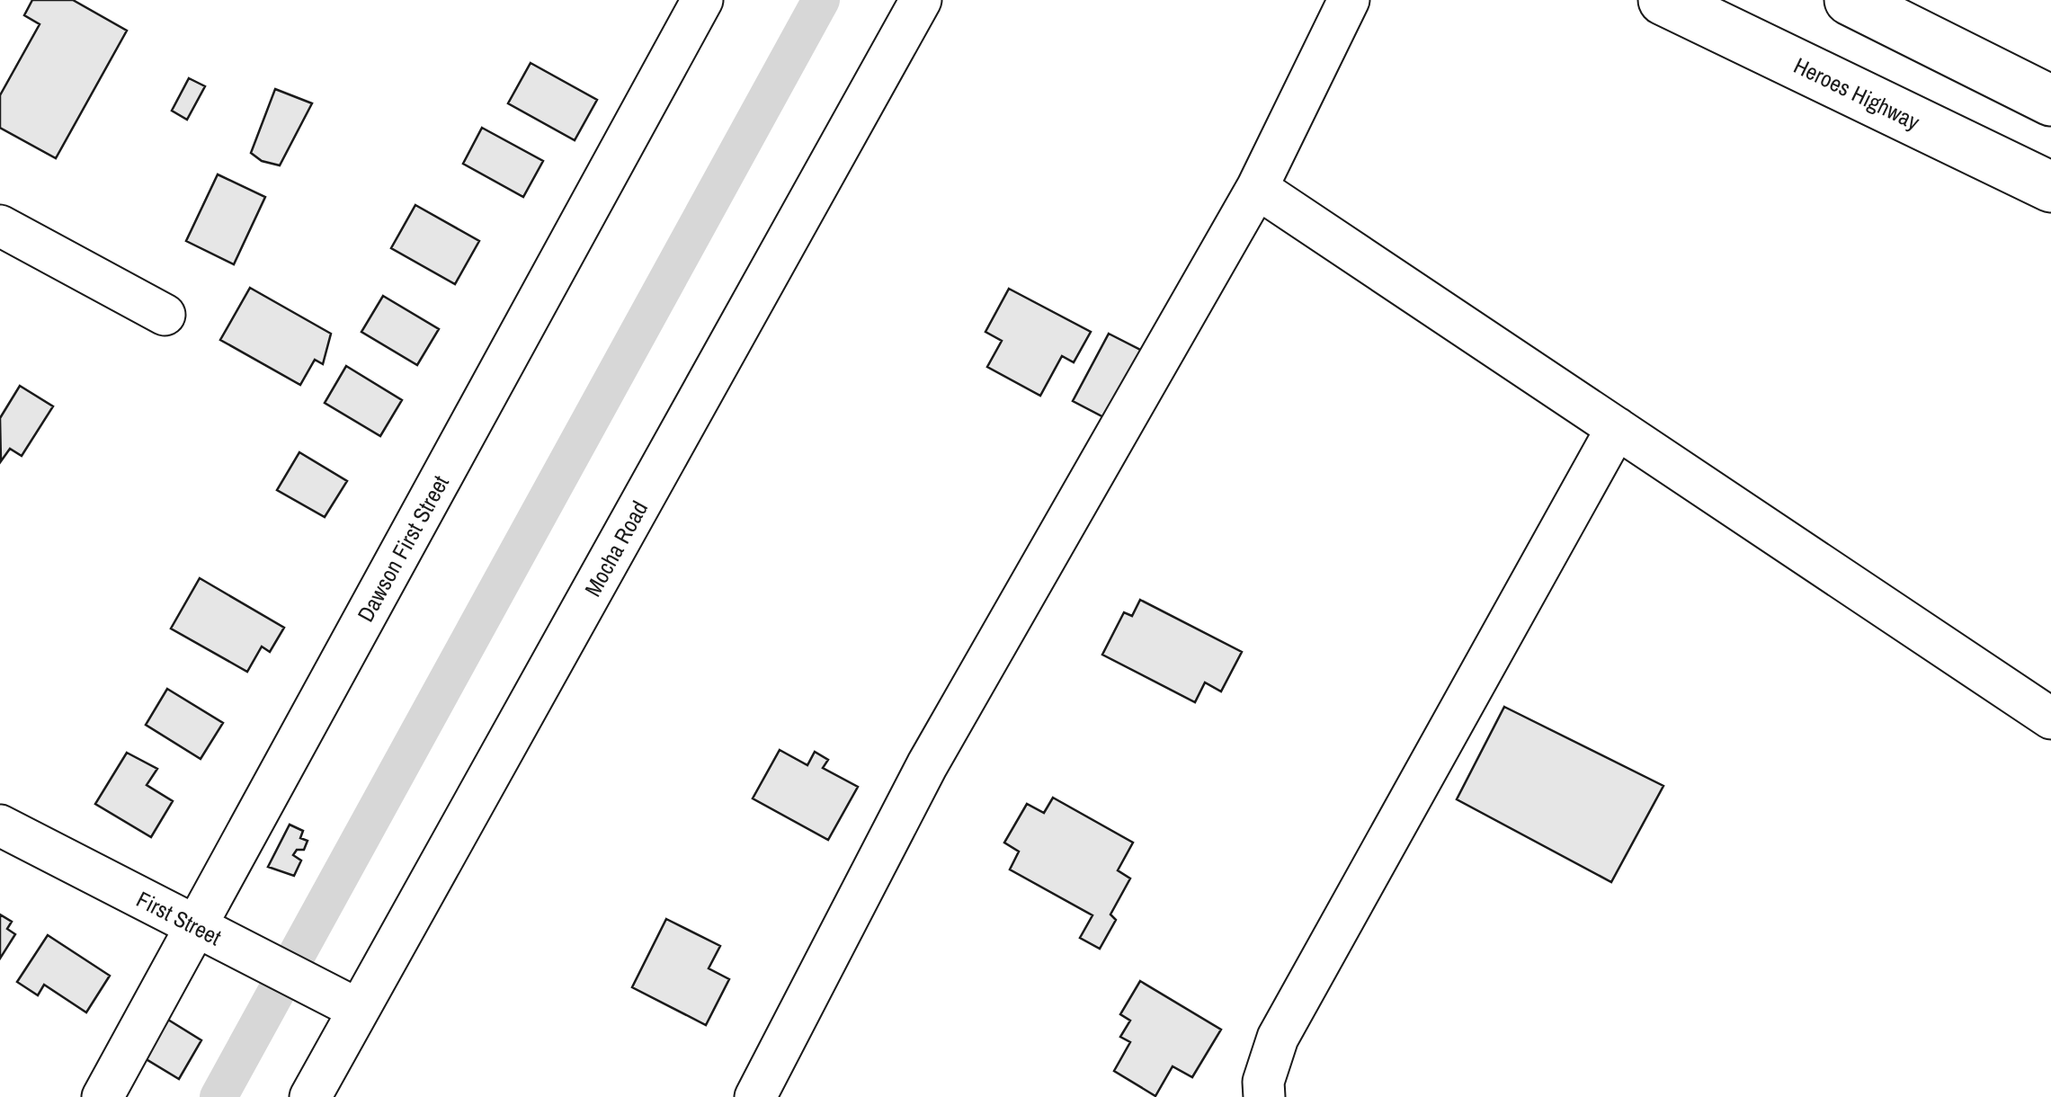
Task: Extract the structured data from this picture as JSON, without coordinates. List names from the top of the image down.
{
  "streets": {
    "main road": ["Heroes Highway"],
    "street": ["Dawson First Street", "Mocha Road", "First Street"]
  },
  "crossings": [
    ["Dawson First Street", "First Street"],
    ["Mocha Road", "First Street"]
  ]
}
